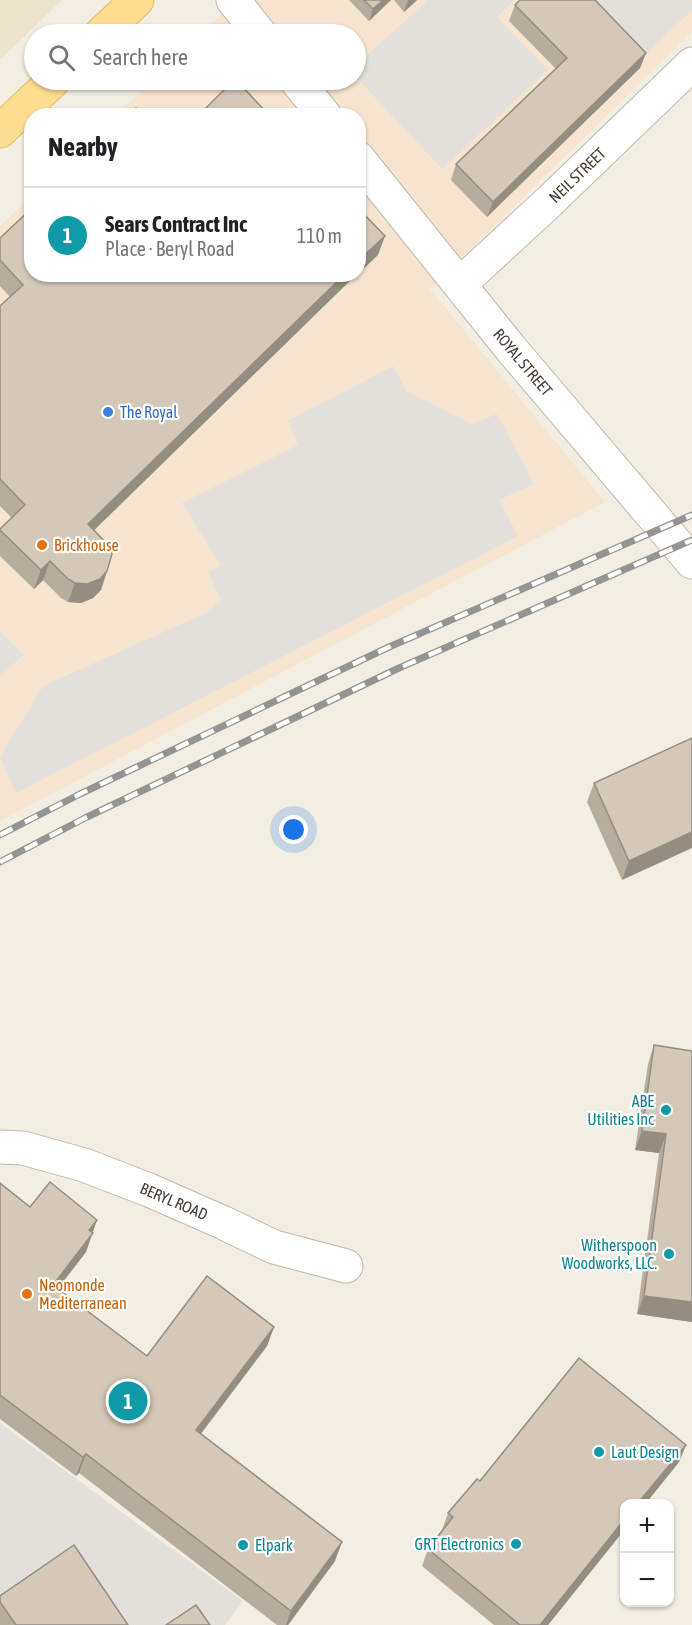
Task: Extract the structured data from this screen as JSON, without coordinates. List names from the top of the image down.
{
  "streets": {
    "street": ["NEIL STREET", "ROYAL STREET", "BERYL ROAD"]
  },
  "crossings": [
    ["NEIL STREET", "ROYAL STREET"]
  ],
  "places": [
    "The Royal",
    "Brickhouse",
    "ABE Utilities Inc",
    "Witherspoon Woodworks, LLC.",
    "Neomonde Mediterranean",
    "Laut Design",
    "GRT Electronics",
    "Elpark"
  ],
  "page": {
    "search": "Search here",
    "heading": "Nearby",
    "list": [
      {
        "mark": "1",
        "name": "Sears Contract Inc",
        "note": "Place · Beryl Road",
        "value": "110 m"
      }
    ],
    "pins": "1",
    "map_buttons": ["+", "−"]
  }
}
